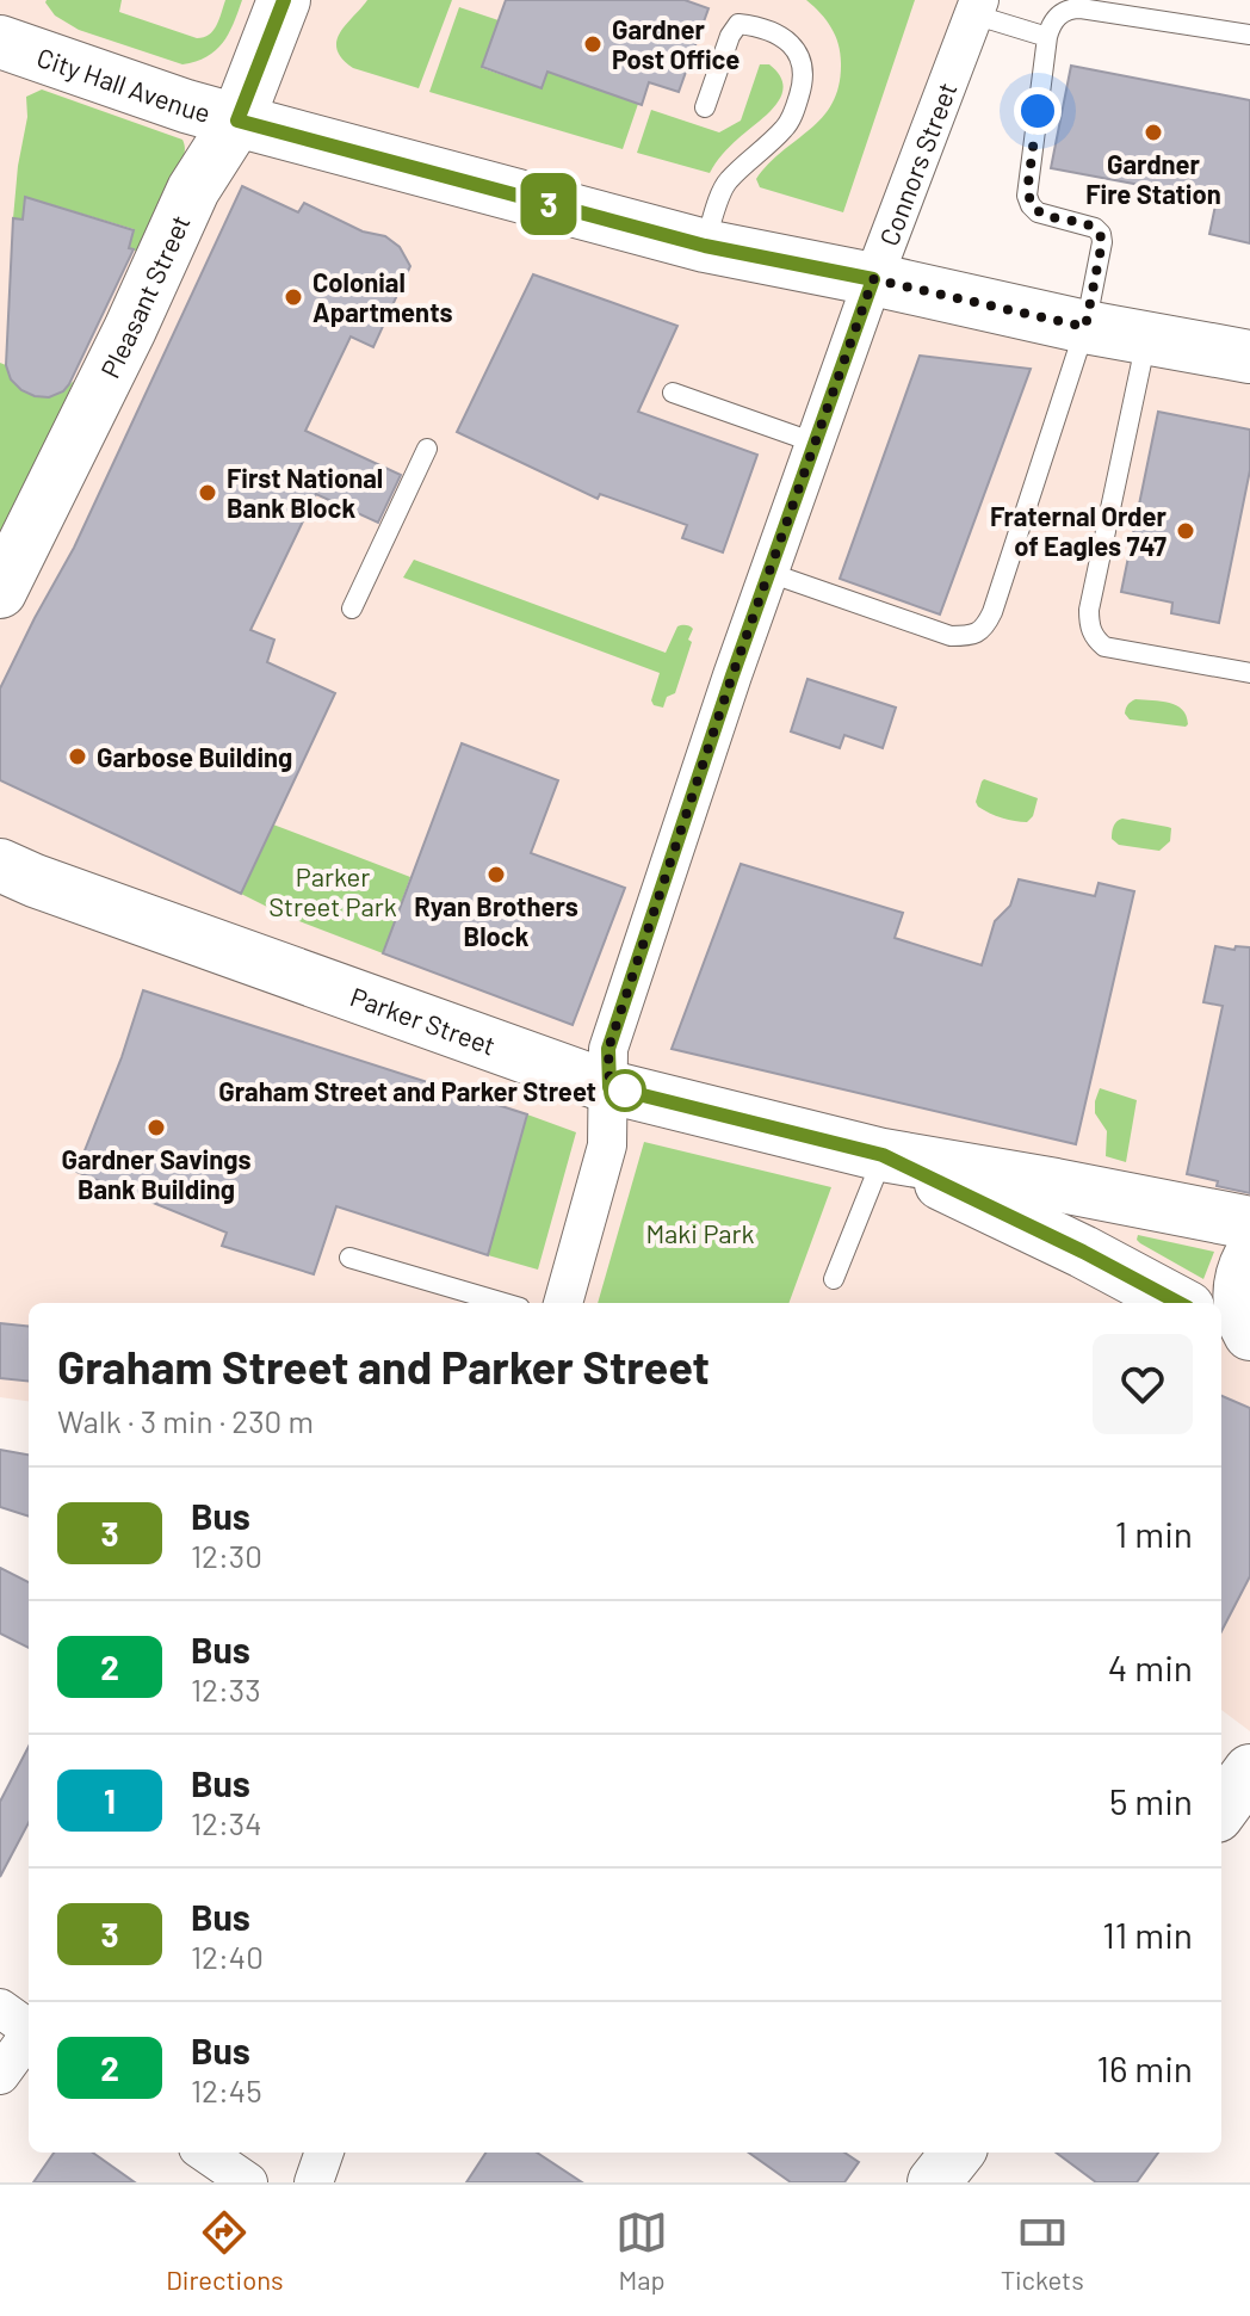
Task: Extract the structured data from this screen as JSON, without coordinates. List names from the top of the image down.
{
  "streets": {
    "street": [
      "City Hall Avenue",
      "Connors Street",
      "Pleasant Street",
      "Parker Street"
    ]
  },
  "crossings": [
    ["City Hall Avenue", "Connors Street"],
    ["City Hall Avenue", "Pleasant Street"],
    ["Connors Street", "Parker Street"]
  ],
  "parks": ["Parker Street Park", "Maki Park"],
  "places": [
    "Gardner Post Office",
    "Gardner Fire Station",
    "Colonial Apartments",
    "First National Bank Block",
    "Fraternal Order of Eagles 747",
    "Garbose Building",
    "Ryan Brothers Block",
    "Graham Street and Parker Street",
    "Gardner Savings Bank Building"
  ],
  "lines": ["bus line 3"],
  "page": {
    "on_map": "3",
    "heading": ["Graham Street and Parker Street", "Walk · 3 min · 230 m"],
    "list": [
      {
        "mark": "3",
        "name": "Bus",
        "note": "12:30",
        "value": "1 min"
      },
      {
        "mark": "2",
        "name": "Bus",
        "note": "12:33",
        "value": "4 min"
      },
      {
        "mark": "1",
        "name": "Bus",
        "note": "12:34",
        "value": "5 min"
      },
      {
        "mark": "3",
        "name": "Bus",
        "note": "12:40",
        "value": "11 min"
      },
      {
        "mark": "2",
        "name": "Bus",
        "note": "12:45",
        "value": "16 min"
      }
    ],
    "tabs": ["Directions", "Map", "Tickets"]
  }
}
